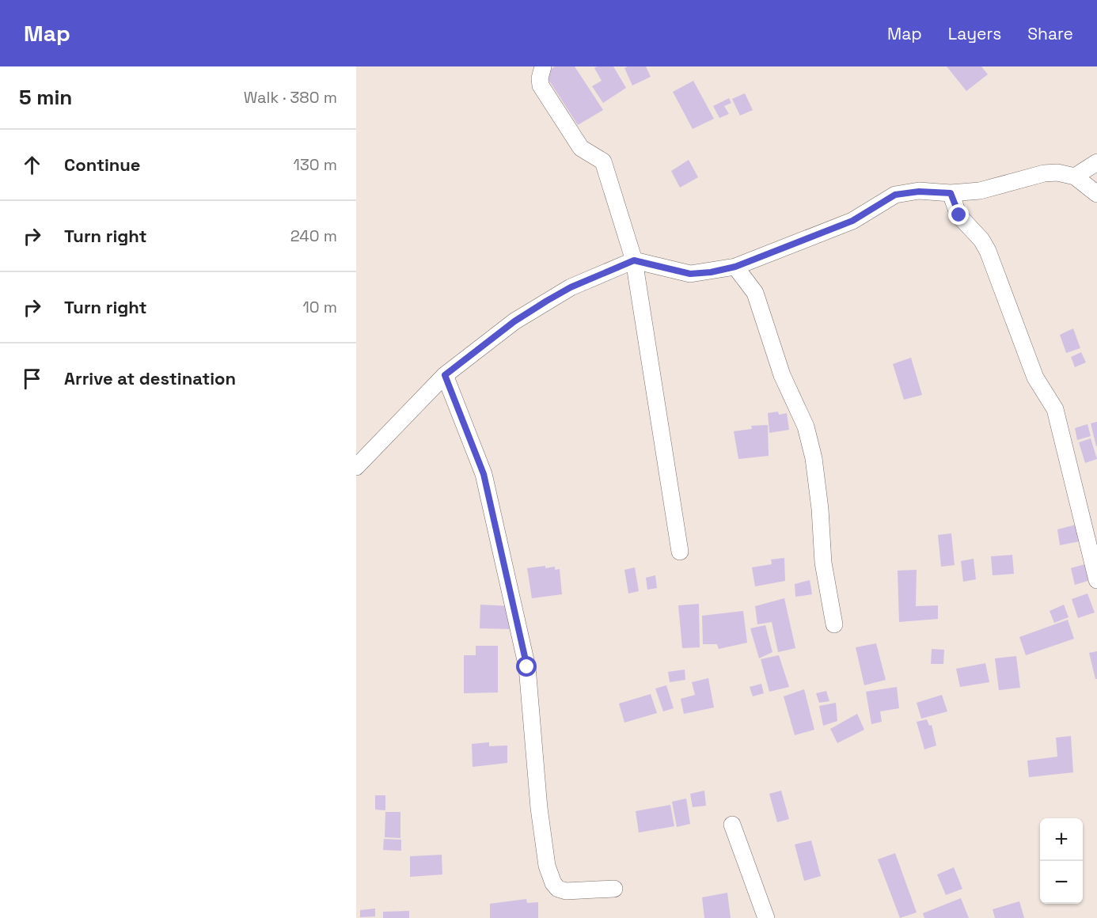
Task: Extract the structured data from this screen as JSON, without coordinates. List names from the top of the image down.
{
  "page": {
    "header": "Map",
    "nav": ["Map", "Layers", "Share"],
    "heading": ["5 min", "Walk · 380 m"],
    "list": [
      ["Continue", "130 m"],
      ["Turn right", "240 m"],
      ["Turn right", "10 m"],
      "Arrive at destination"
    ],
    "map_buttons": ["+", "−"]
  }
}
